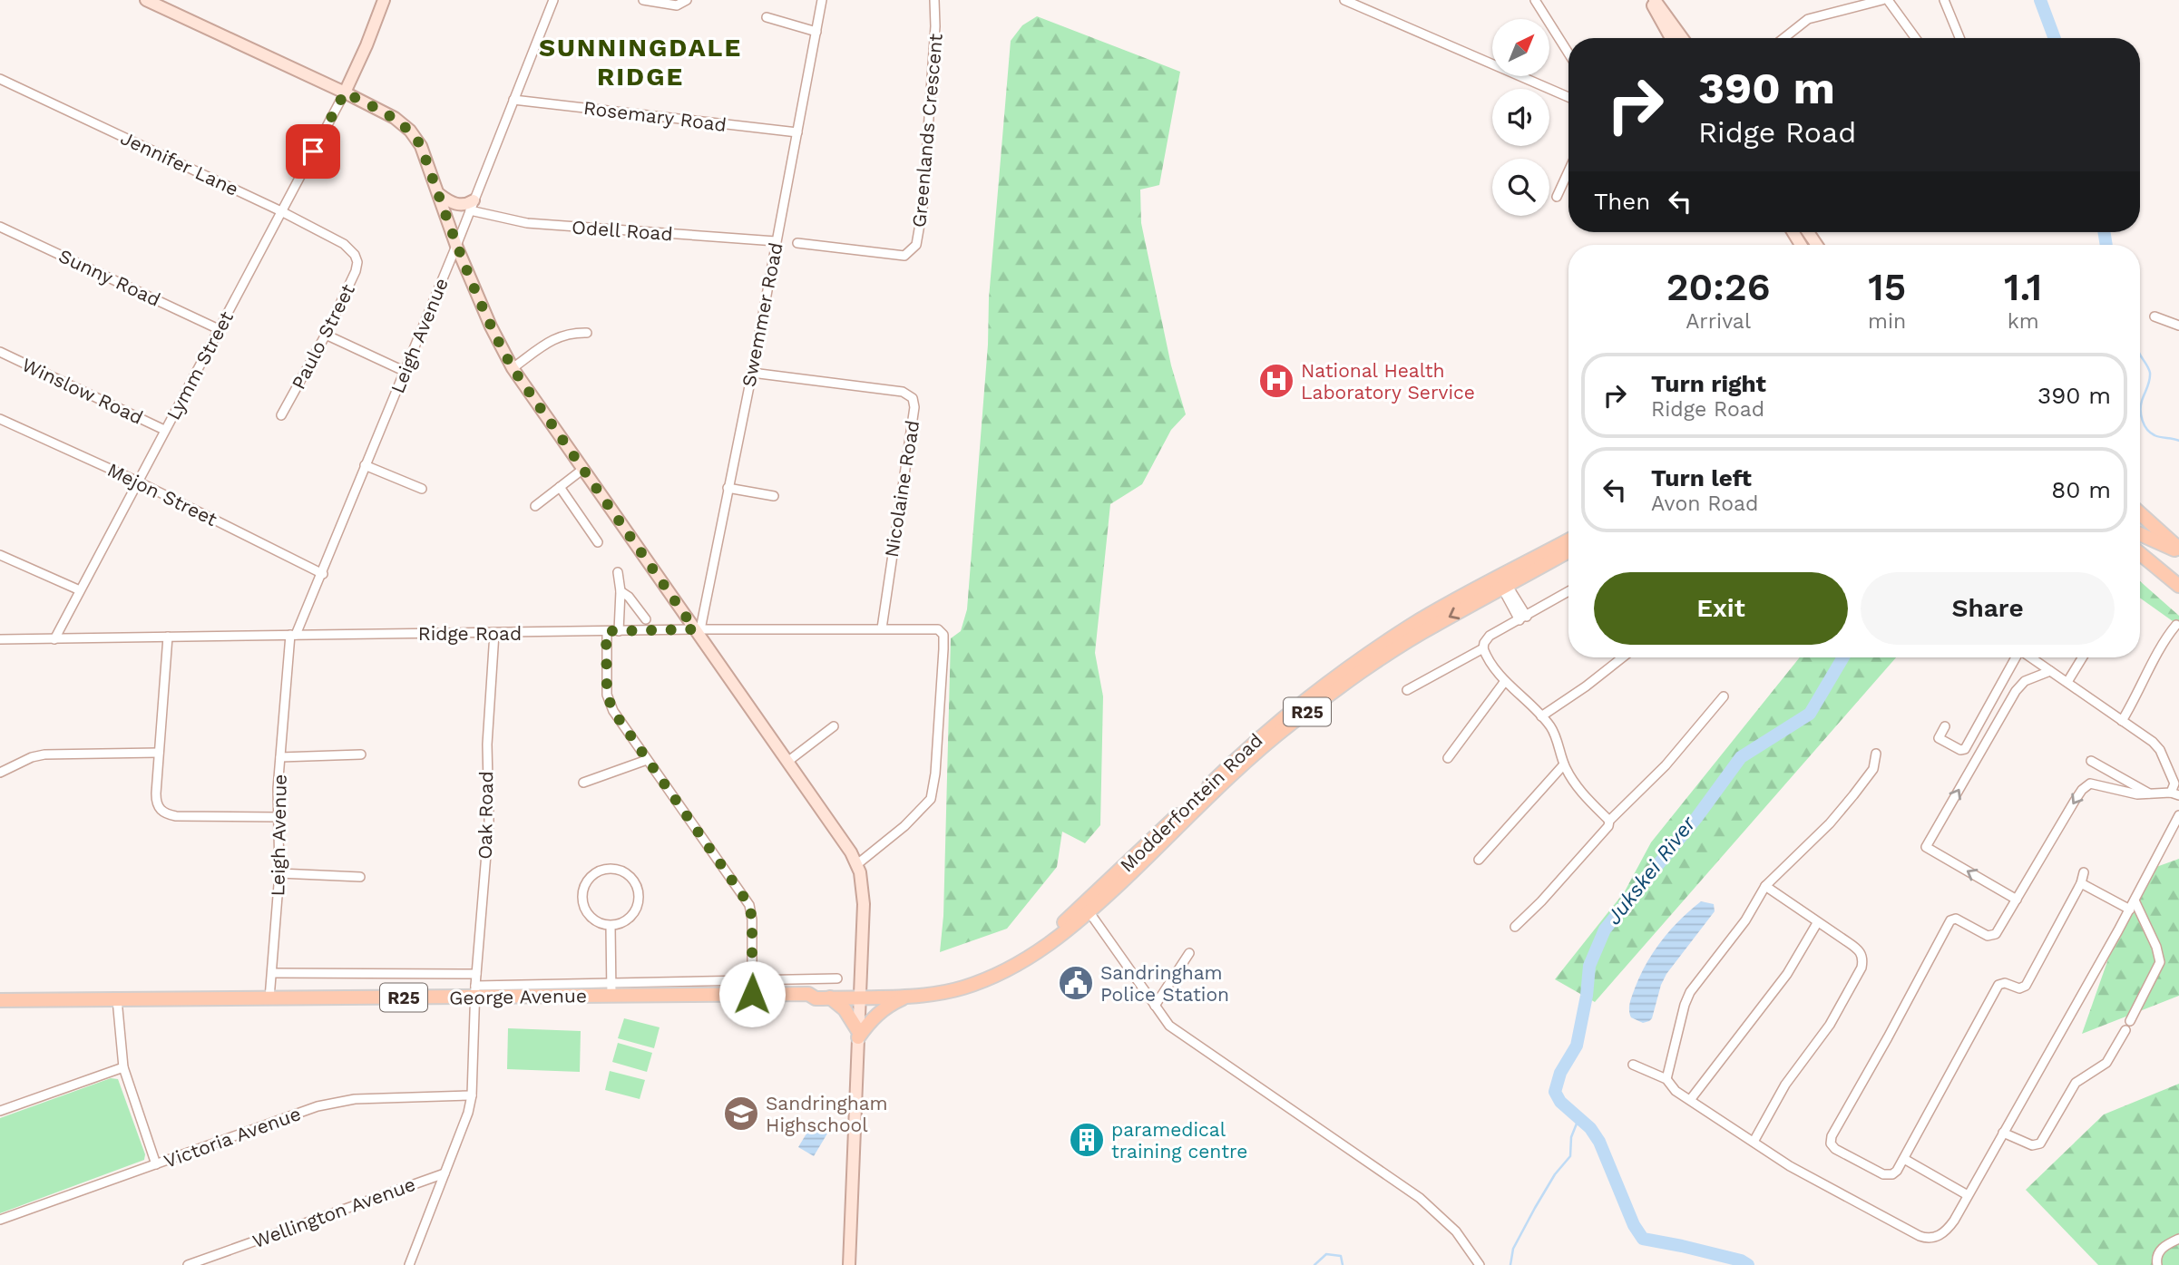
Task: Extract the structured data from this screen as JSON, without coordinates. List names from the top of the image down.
{
  "streets": {
    "main road": ["R25", "Modderfontein Road", "George Avenue"],
    "street": [
      "Rosemary Road",
      "Greenlands Crescent",
      "Jennifer Lane",
      "Odell Road",
      "Sunny Road",
      "Swemmer Road",
      "Leigh Avenue",
      "Paulo Street",
      "Lymm Street",
      "Winslow Road",
      "Nicolaine Road",
      "Mejon Street",
      "Ridge Road",
      "Oak Road",
      "Victoria Avenue",
      "Wellington Avenue"
    ]
  },
  "crossings": [
    ["Rosemary Road", "Swemmer Road"],
    ["Rosemary Road", "Leigh Avenue"],
    ["Jennifer Lane", "Paulo Street"],
    ["Jennifer Lane", "Lymm Street"],
    ["Odell Road", "Swemmer Road"],
    ["Odell Road", "Leigh Avenue"],
    ["Sunny Road", "Lymm Street"],
    ["Swemmer Road", "Nicolaine Road"],
    ["Swemmer Road", "Ridge Road"],
    ["Leigh Avenue", "Mejon Street"],
    ["Leigh Avenue", "Ridge Road"],
    ["Leigh Avenue", "George Avenue"],
    ["Lymm Street", "Winslow Road"],
    ["Lymm Street", "Mejon Street"],
    ["Lymm Street", "Ridge Road"],
    ["Nicolaine Road", "Ridge Road"],
    ["Ridge Road", "Oak Road"],
    ["Modderfontein Road", "George Avenue"],
    ["Oak Road", "George Avenue"],
    ["Oak Road", "Victoria Avenue"],
    ["Oak Road", "Wellington Avenue"]
  ],
  "districts": ["SUNNINGDALE RIDGE"],
  "water": ["Jukskei River"],
  "places": {
    "hospital": ["National Health Laboratory Service"],
    "public building": ["Sandringham Police Station"],
    "school or university": ["Sandringham Highschool"],
    "building": ["paramedical training centre"]
  },
  "north": "top right",
  "page": {
    "turn": ["390 m", "Ridge Road"],
    "then": "Then",
    "eta": [
      "20:26",
      "Arrival",
      "15",
      "min",
      "1.1",
      "km"
    ],
    "list": [
      {
        "name": "Turn right",
        "note": "Ridge Road",
        "value": "390 m"
      },
      {
        "name": "Turn left",
        "note": "Avon Road",
        "value": "80 m"
      }
    ],
    "buttons": ["Exit", "Share"]
  }
}
